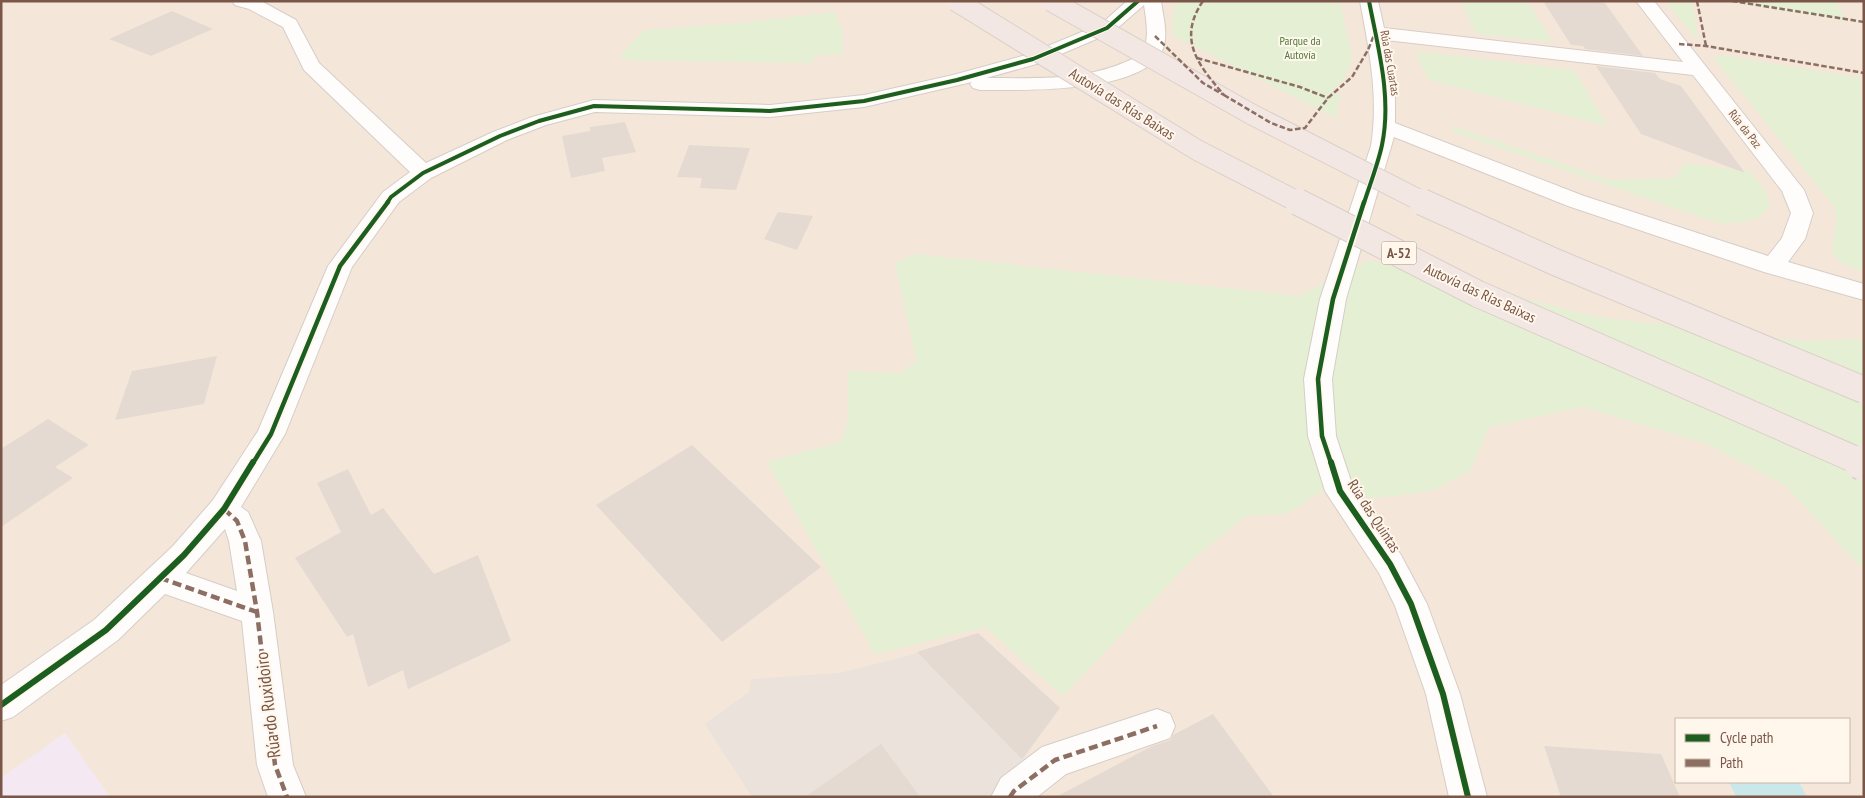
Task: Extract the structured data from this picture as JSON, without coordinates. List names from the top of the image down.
{
  "streets": {
    "highway": ["Autovía das Rías Baixas", "A-52"],
    "street": [
      "Rúa das Cuartas",
      "Rúa da Paz",
      "Rúa das Quintas",
      "Rúa do Ruxidoiro"
    ]
  },
  "crossings": [
    ["Rúa das Cuartas", "Rúa das Quintas"]
  ],
  "parks": ["Parque da Autovía"],
  "legend": ["Cycle path", "Path"]
}
